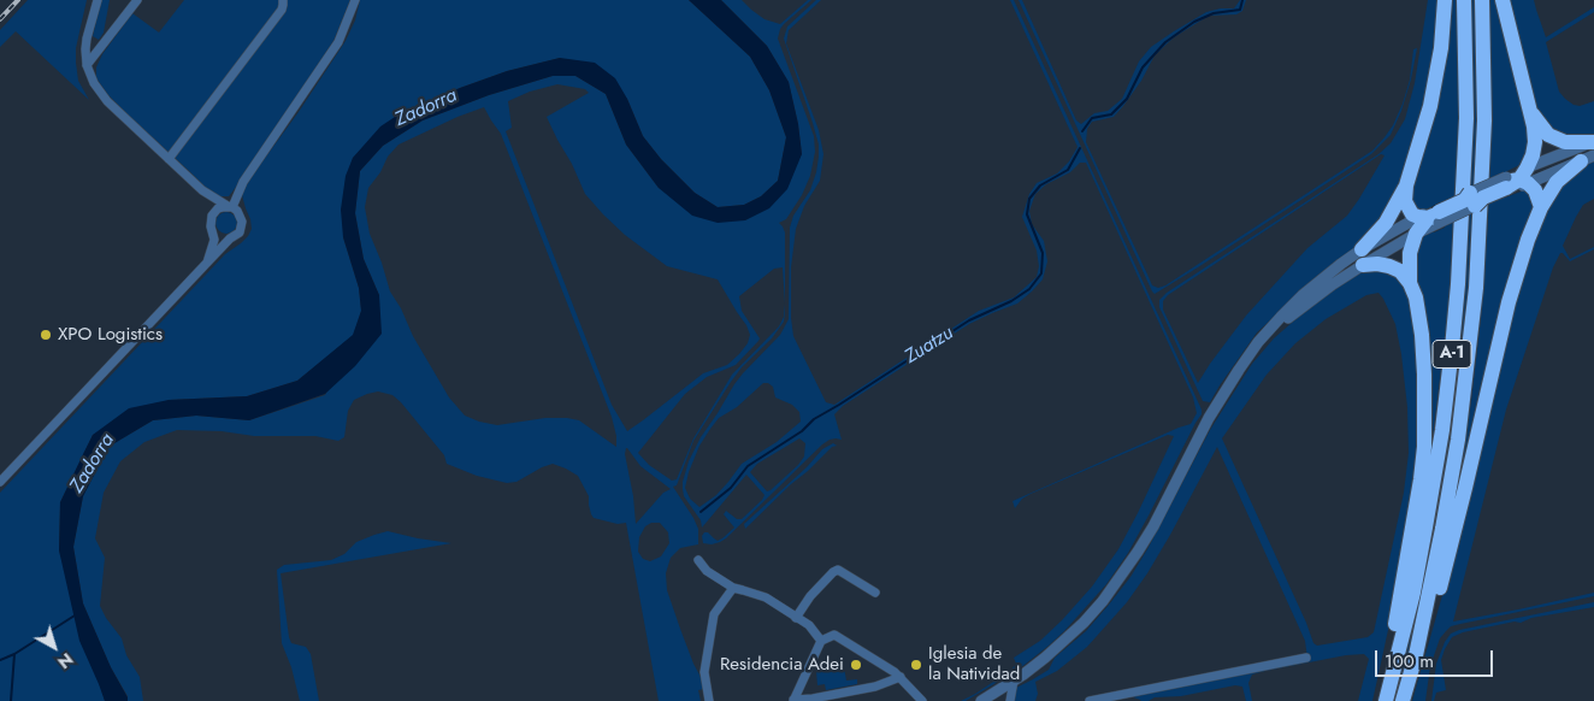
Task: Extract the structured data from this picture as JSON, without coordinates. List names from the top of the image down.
{
  "streets": {
    "highway": ["A-1"]
  },
  "water": ["Zadorra", "Zuatzu"],
  "places": ["XPO Logistics", "Residencia Adei", "Iglesia de la Natividad"],
  "scale_bar": "100 m",
  "north": "bottom right"
}
